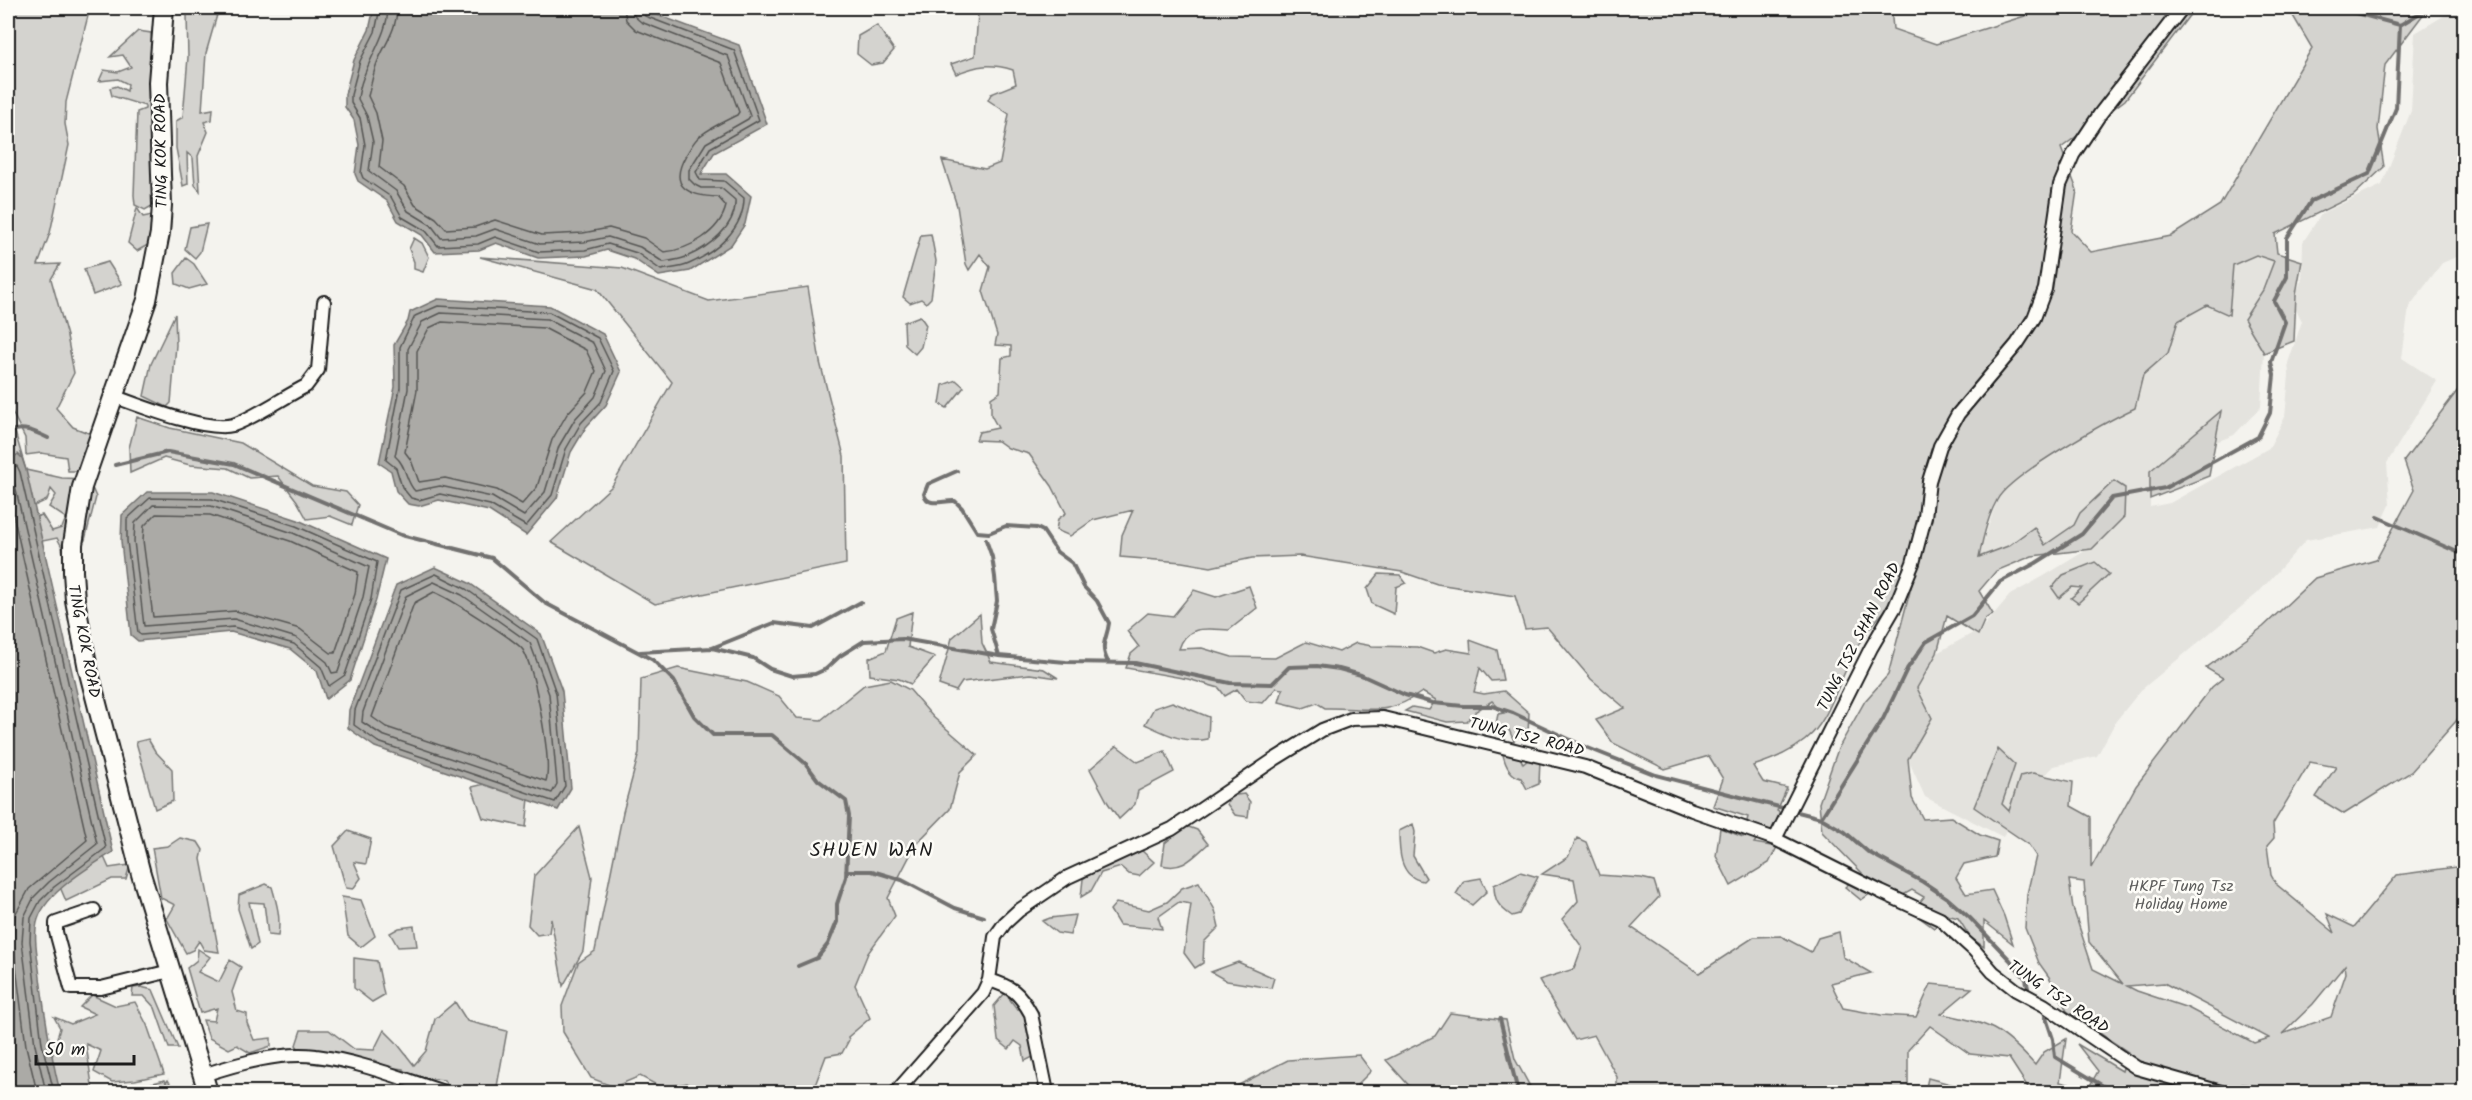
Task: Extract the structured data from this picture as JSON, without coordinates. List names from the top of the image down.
{
  "streets": {
    "main road": ["TING KOK ROAD"],
    "street": ["TUNG TSZ SHAN ROAD", "TUNG TSZ ROAD"]
  },
  "crossings": [
    ["TUNG TSZ SHAN ROAD", "TUNG TSZ ROAD"]
  ],
  "districts": ["SHUEN WAN"],
  "parks": ["HKPF Tung Tsz Holiday Home"],
  "scale_bar": "50 m"
}
